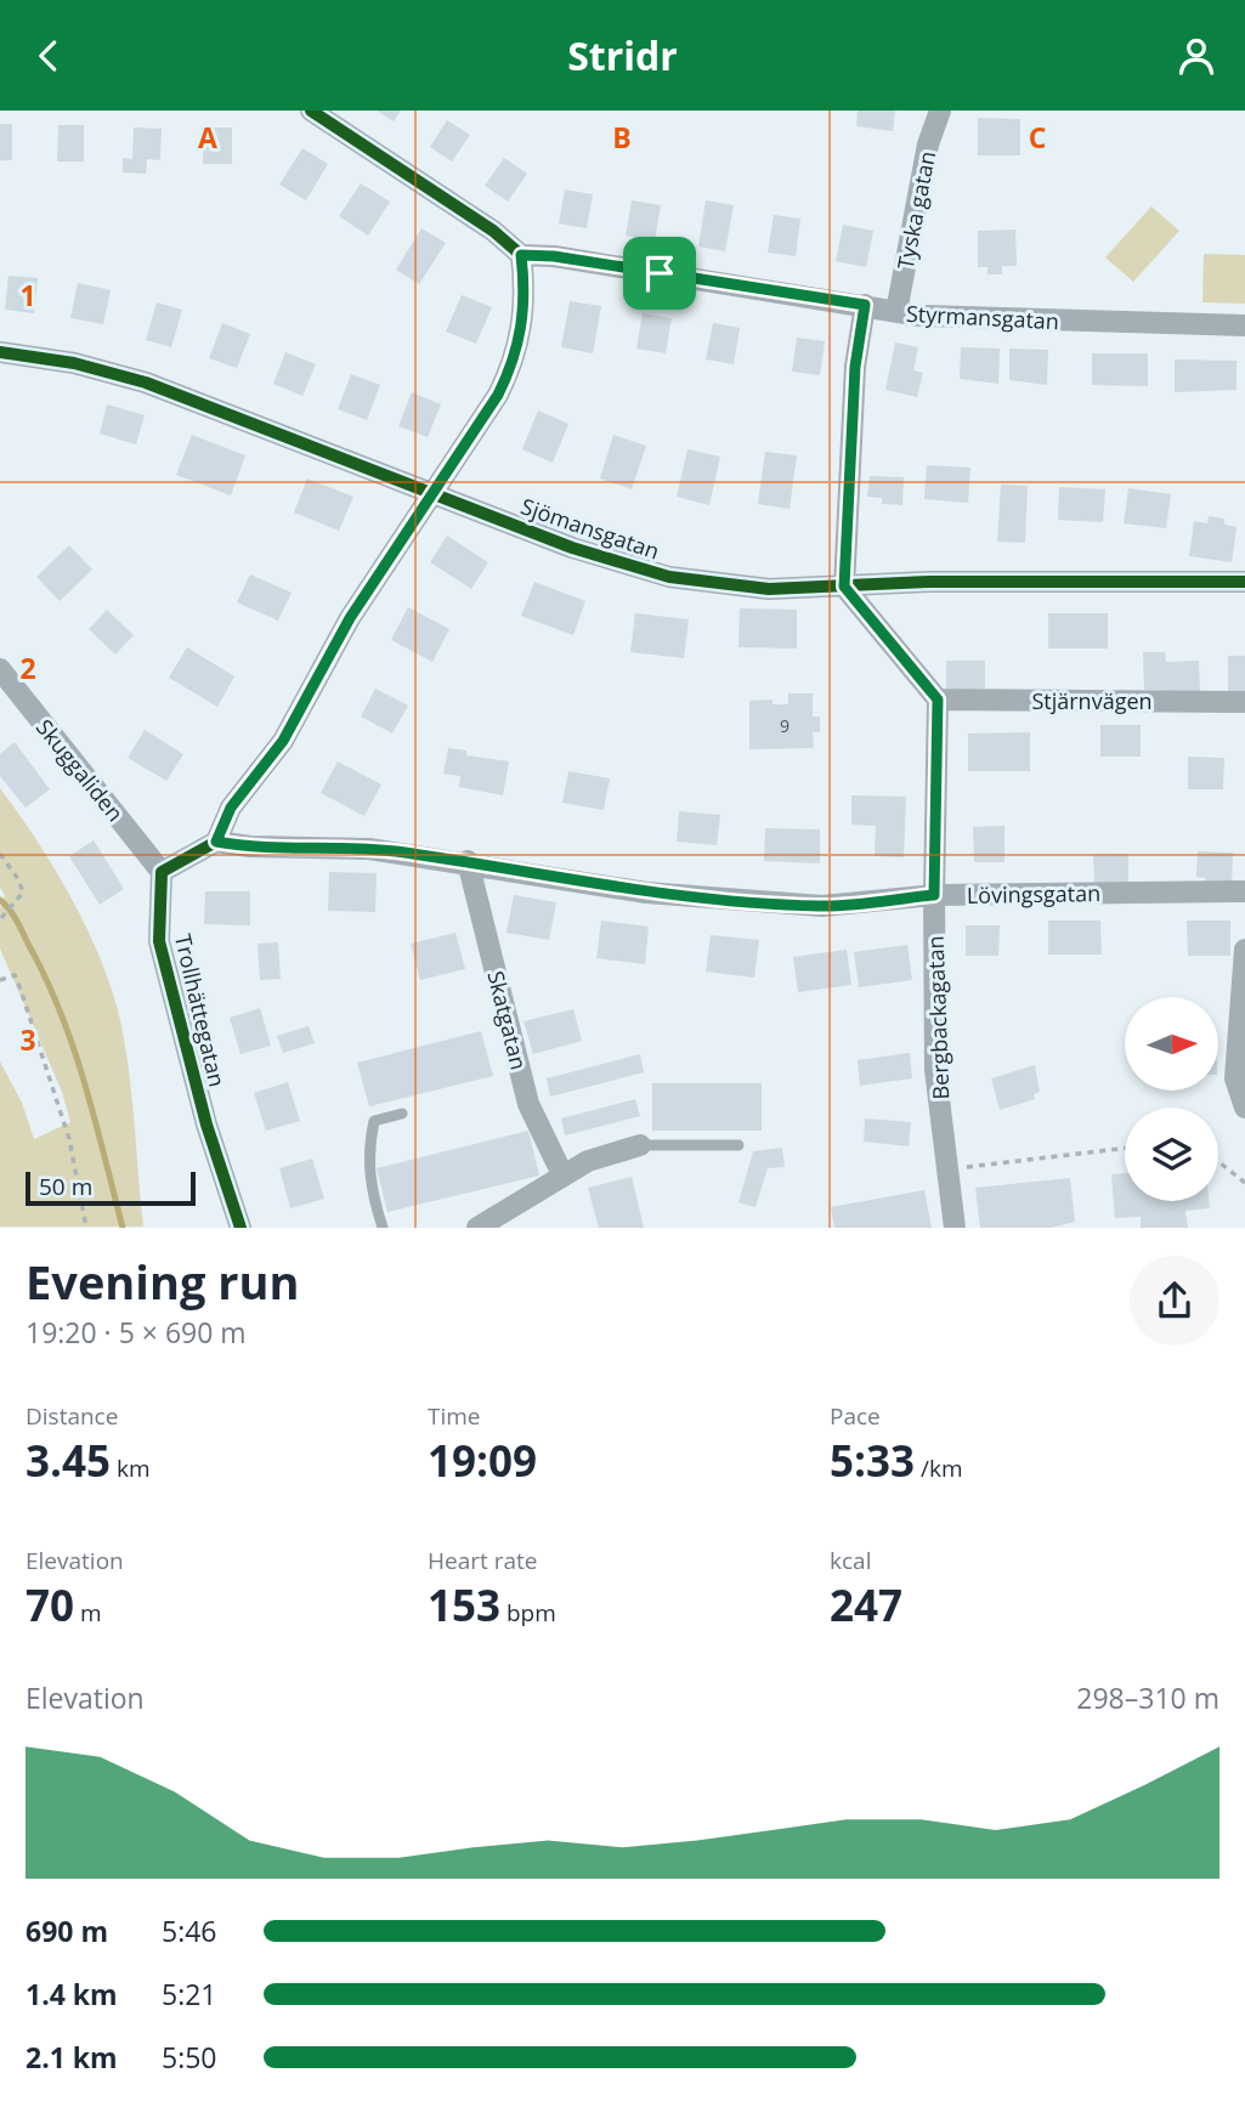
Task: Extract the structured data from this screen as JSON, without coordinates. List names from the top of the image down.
{
  "streets": {
    "street": [
      "Tyska gatan",
      "Styrmansgatan",
      "Sjömansgatan",
      "Stjärnvägen",
      "Skuggaliden",
      "Lövingsgatan",
      "Trollhättegatan",
      "Bergbackagatan",
      "Skatgatan"
    ]
  },
  "crossings": [
    ["Tyska gatan", "Styrmansgatan"],
    ["Stjärnvägen", "Bergbackagatan"],
    ["Skuggaliden", "Trollhättegatan"],
    ["Lövingsgatan", "Bergbackagatan"],
    ["Lövingsgatan", "Skatgatan"]
  ],
  "house_numbers": ["9"],
  "scale_bar": "50 m",
  "north": "right",
  "page": {
    "header": "Stridr",
    "scale": "50 m",
    "heading": ["Evening run", "19:20 · 5 × 690 m"],
    "stats": [
      ["Distance", "3.45 km"],
      ["Time", "19:09"],
      ["Pace", "5:33 /km"],
      ["Elevation", "70 m"],
      ["Heart rate", "153 bpm"],
      ["kcal", "247"]
    ],
    "chart": ["Elevation", "298–310 m"],
    "list": [
      {
        "name": "690 m",
        "note": "5:46"
      },
      {
        "name": "1.4 km",
        "note": "5:21"
      },
      {
        "name": "2.1 km",
        "note": "5:50"
      }
    ]
  },
  "grid": {
    "columns": ["A", "B", "C"],
    "rows": ["1", "2", "3"]
  }
}
